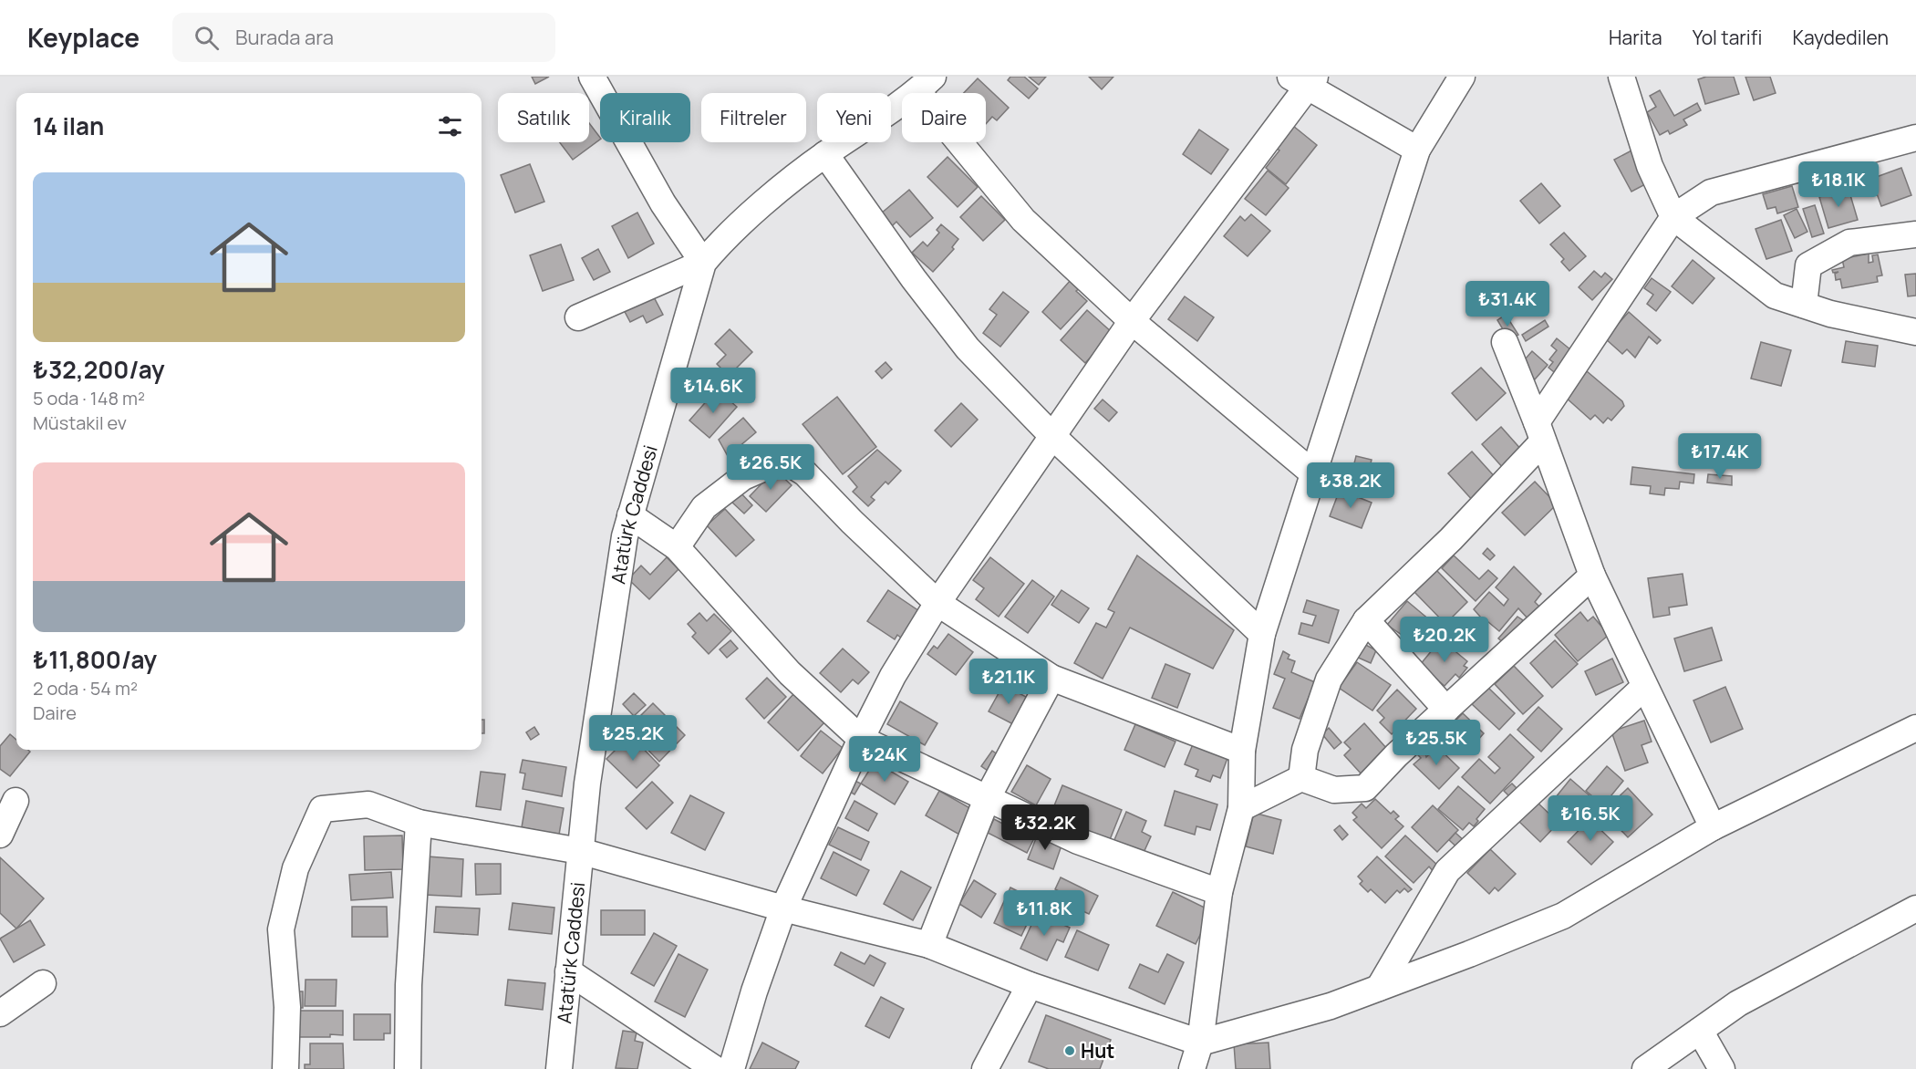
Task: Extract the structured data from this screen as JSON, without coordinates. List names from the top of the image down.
{
  "streets": {
    "street": ["Atatürk Caddesi"]
  },
  "places": ["Hut"],
  "page": {
    "header": "Keyplace",
    "search": "Burada ara",
    "nav": ["Harita", "Yol tarifi", "Kaydedilen"],
    "chip": [
      "Satılık",
      "Kiralık",
      "Filtreler",
      "Yeni",
      "Daire"
    ],
    "heading": "14 ilan",
    "list": [
      {
        "name": "₺32,200/ay",
        "note": "5 oda · 148 m² · Müstakil ev"
      },
      {
        "name": "₺11,800/ay",
        "note": "2 oda · 54 m² · Daire"
      }
    ],
    "price": [
      "₺18.1K",
      "₺31.4K",
      "₺14.6K",
      "₺17.4K",
      "₺26.5K",
      "₺38.2K",
      "₺20.2K",
      "₺21.1K",
      "₺25.2K",
      "₺25.5K",
      "₺24K",
      "₺16.5K",
      "₺32.2K",
      "₺11.8K"
    ]
  }
}
